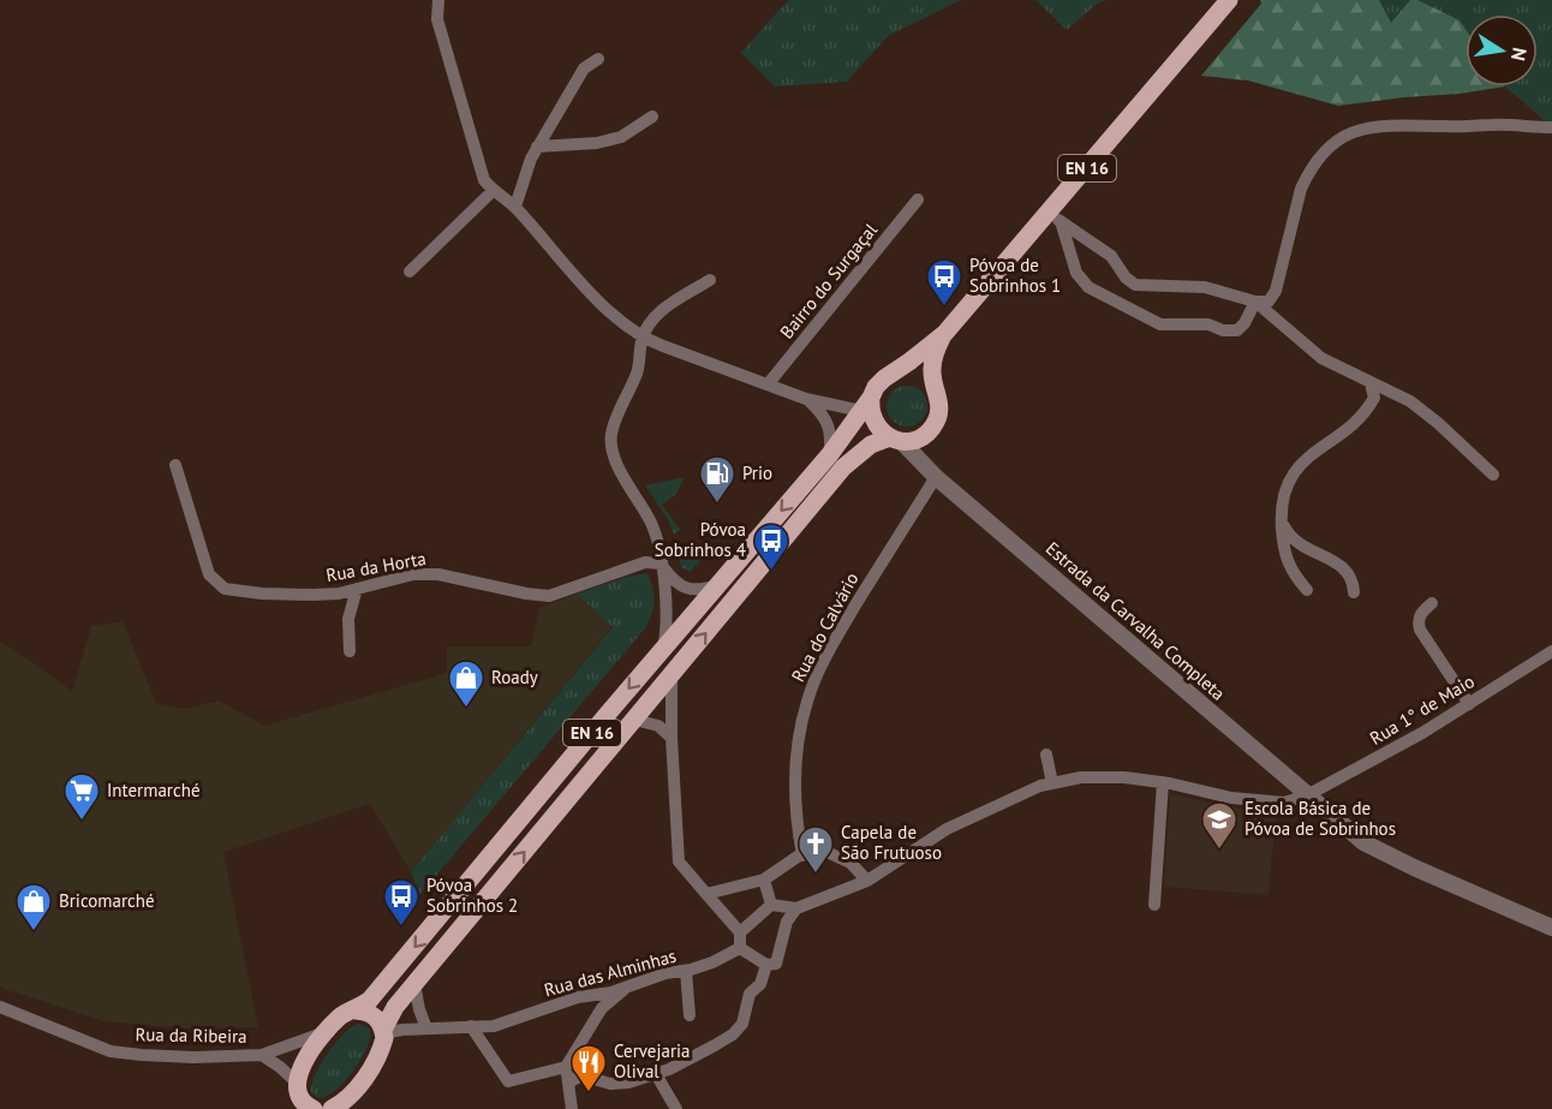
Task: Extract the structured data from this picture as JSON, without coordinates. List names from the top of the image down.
{
  "streets": {
    "main road": ["EN 16"],
    "street": [
      "Bairro do Surgaçal",
      "Rua da Horta",
      "Estrada da Carvalha Completa",
      "Rua do Calvário",
      "Rua 1° de Maio",
      "Rua das Alminhas",
      "Rua da Ribeira"
    ]
  },
  "crossings": [
    ["EN 16", "Estrada da Carvalha Completa"],
    ["EN 16", "Rua da Ribeira"],
    ["Estrada da Carvalha Completa", "Rua do Calvário"],
    ["Estrada da Carvalha Completa", "Rua 1° de Maio"]
  ],
  "places": {
    "bus stop": ["Póvoa de Sobrinhos 1", "Póvoa Sobrinhos 4", "Póvoa Sobrinhos 2"],
    "fuel station": ["Prio"],
    "shop": ["Roady", "Bricomarché"],
    "supermarket": ["Intermarché"],
    "school or university": ["Escola Básica de Póvoa de Sobrinhos"],
    "church": ["Capela de São Frutuoso"],
    "restaurant": ["Cervejaria Olival"]
  },
  "north": "right"
}
